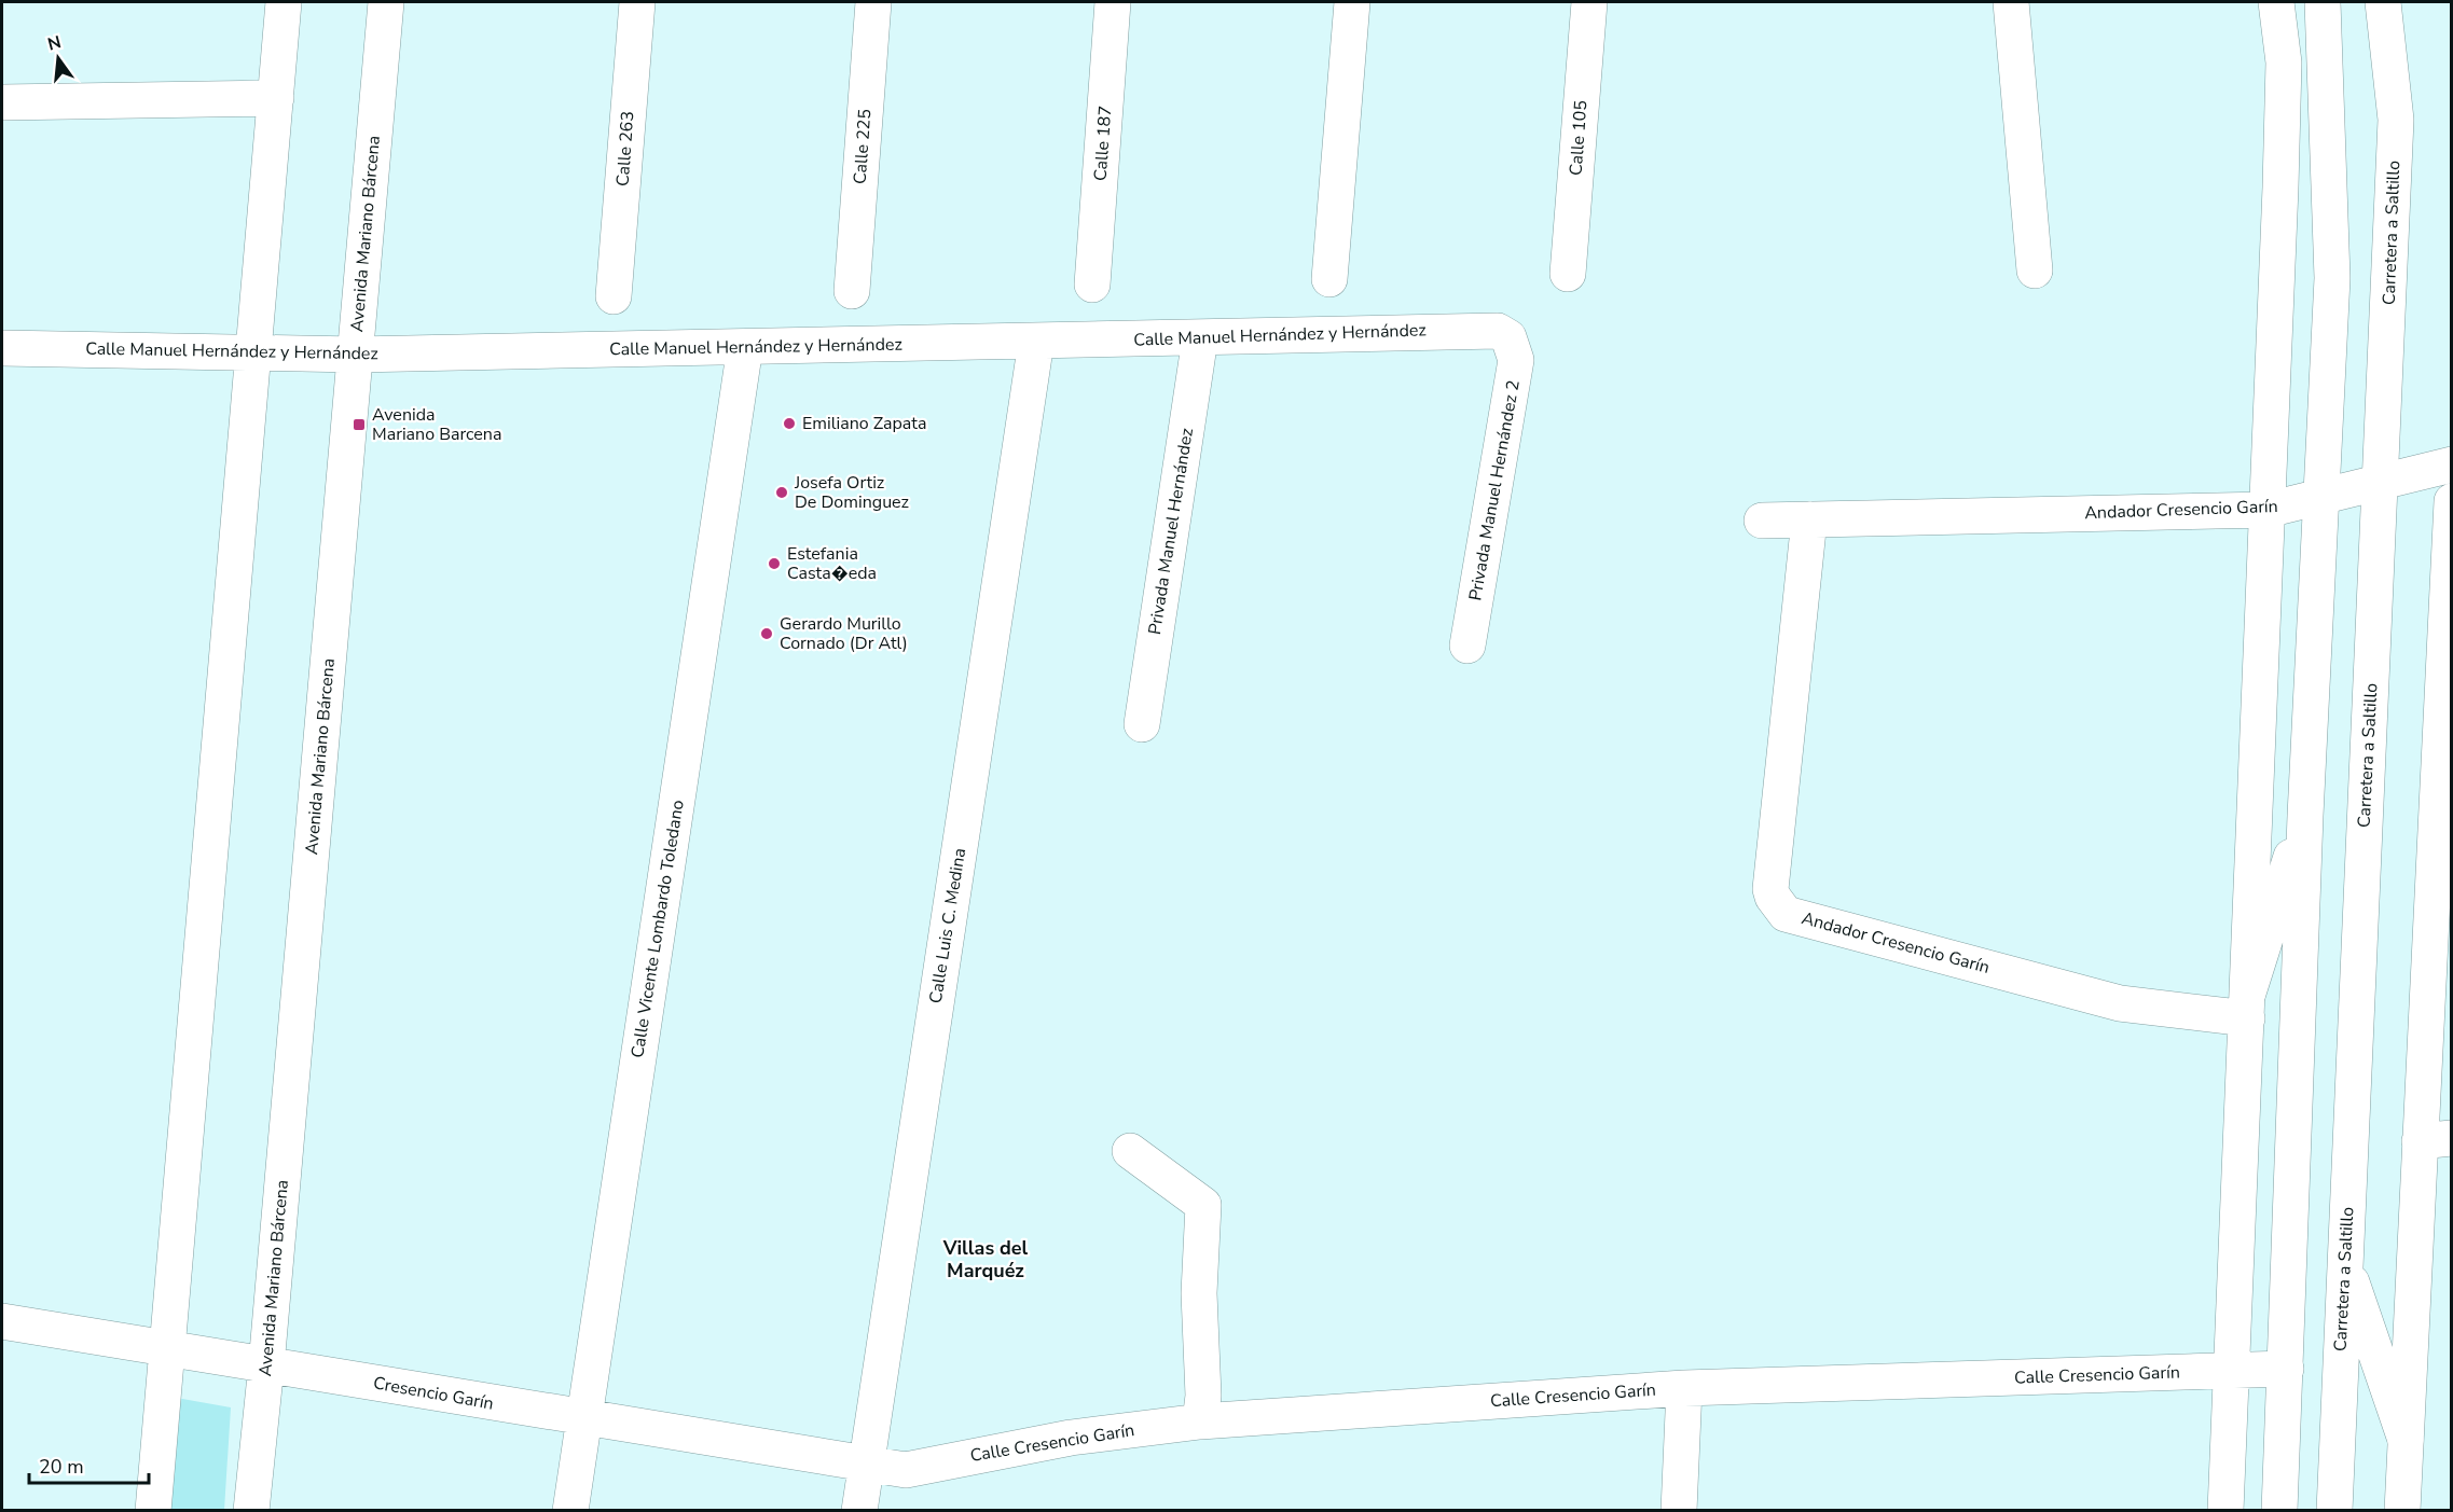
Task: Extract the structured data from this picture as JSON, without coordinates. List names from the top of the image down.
{
  "streets": {
    "street": [
      "Calle 105",
      "Calle 187",
      "Calle 225",
      "Calle 263",
      "Carretera a Saltillo",
      "Avenida Mariano Bárcena",
      "Calle Manuel Hernández y Hernández",
      "Privada Manuel Hernández 2",
      "Andador Cresencio Garín",
      "Privada Manuel Hernández",
      "Calle Luis C. Medina",
      "Calle Vicente Lombardo Toledano",
      "Calle Cresencio Garín",
      "Cresencio Garín"
    ]
  },
  "crossings": [
    ["Carretera a Saltillo", "Andador Cresencio Garín"],
    ["Avenida Mariano Bárcena", "Calle Manuel Hernández y Hernández"],
    ["Avenida Mariano Bárcena", "Cresencio Garín"],
    ["Calle Manuel Hernández y Hernández", "Privada Manuel Hernández 2"],
    ["Calle Manuel Hernández y Hernández", "Privada Manuel Hernández"],
    ["Calle Manuel Hernández y Hernández", "Calle Luis C. Medina"],
    ["Calle Manuel Hernández y Hernández", "Calle Vicente Lombardo Toledano"],
    ["Calle Luis C. Medina", "Calle Cresencio Garín"],
    ["Calle Luis C. Medina", "Cresencio Garín"],
    ["Calle Vicente Lombardo Toledano", "Cresencio Garín"],
    ["Calle Cresencio Garín", "Cresencio Garín"]
  ],
  "districts": ["Villas del Marquéz"],
  "places": {
    "other": [
      "Emiliano Zapata",
      "Josefa Ortiz De Dominguez",
      "Estefania Casta�eda",
      "Gerardo Murillo Cornado (Dr Atl)"
    ],
    "transit": ["Avenida Mariano Barcena"]
  },
  "scale_bar": "20 m",
  "north": "top"
}
